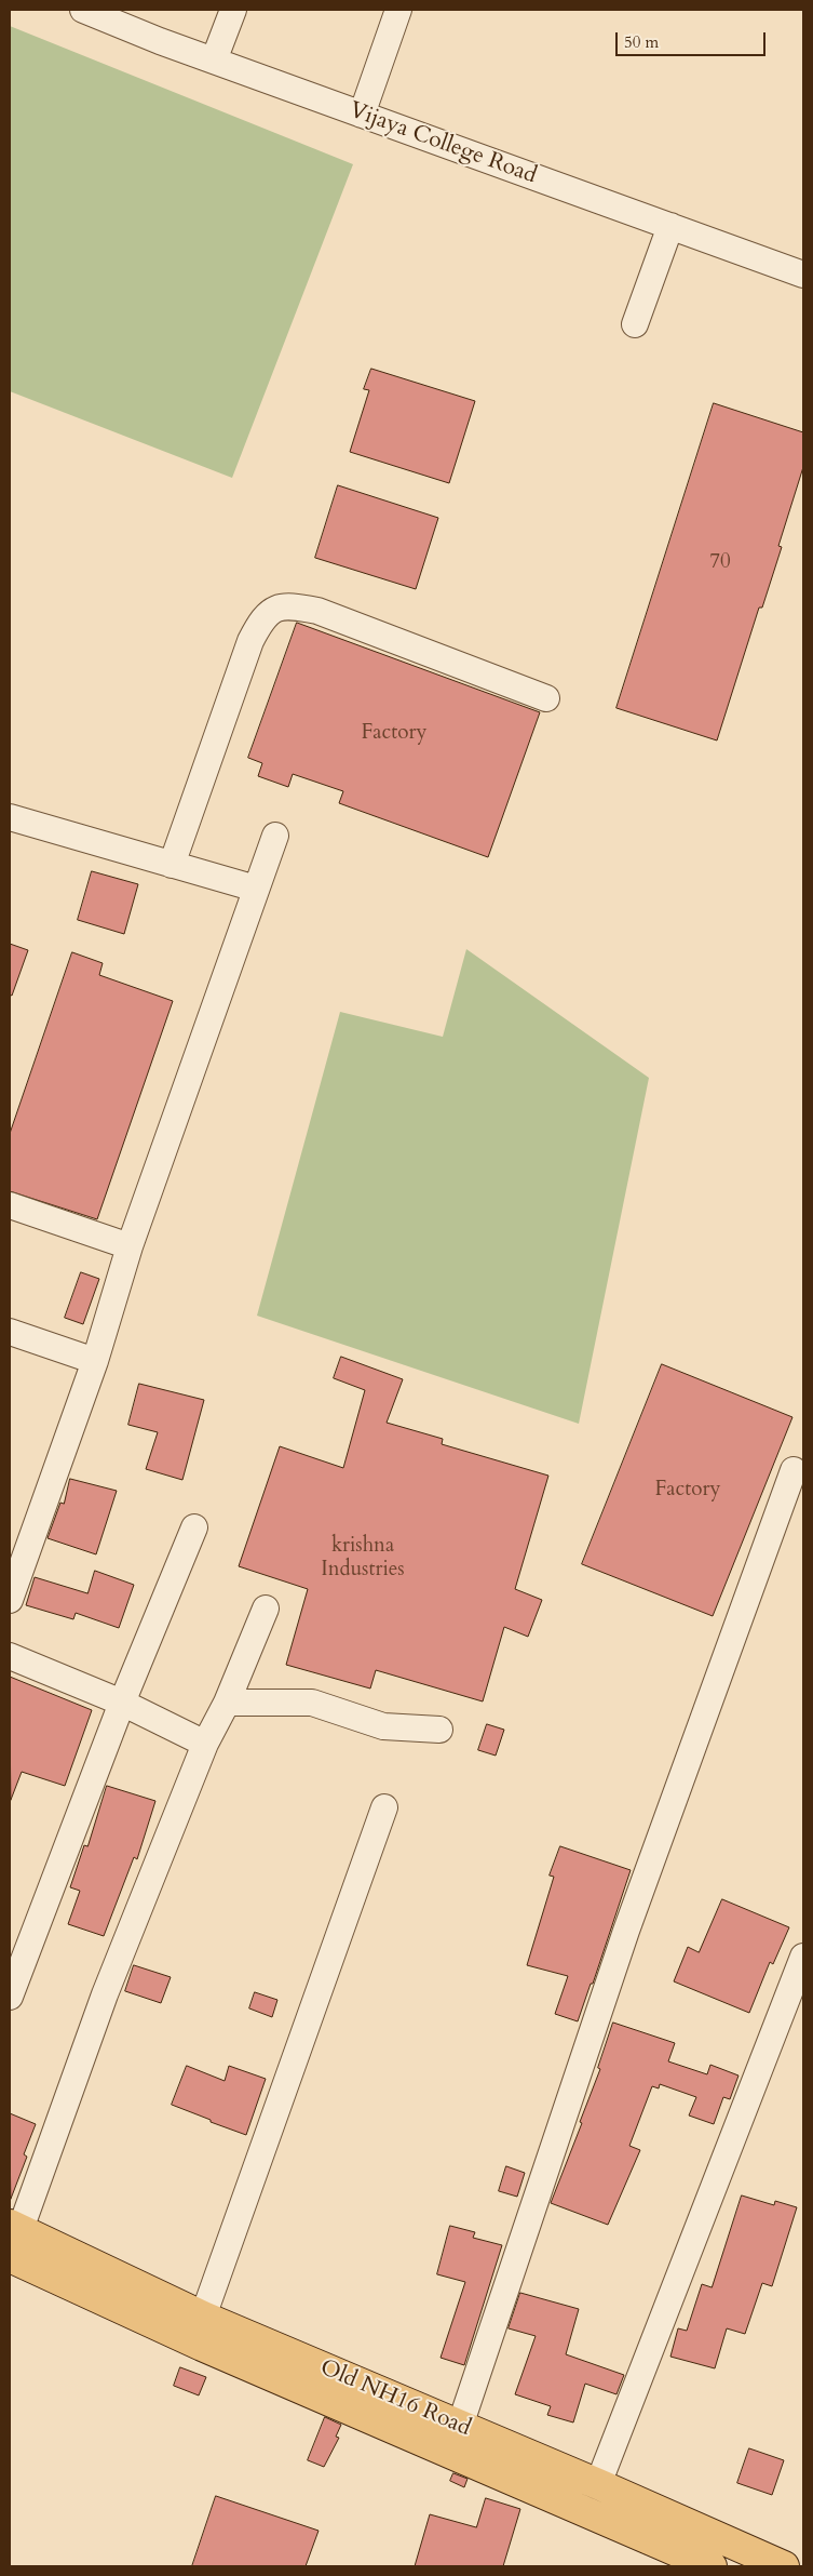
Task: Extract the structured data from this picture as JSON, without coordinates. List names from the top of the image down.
{
  "streets": {
    "main road": ["Old NH16 Road"],
    "street": ["Vijaya College Road"]
  },
  "house_numbers": [
    "70",
    "Factory",
    "Factory",
    "krishna Industries"
  ],
  "scale_bar": "50 m"
}
